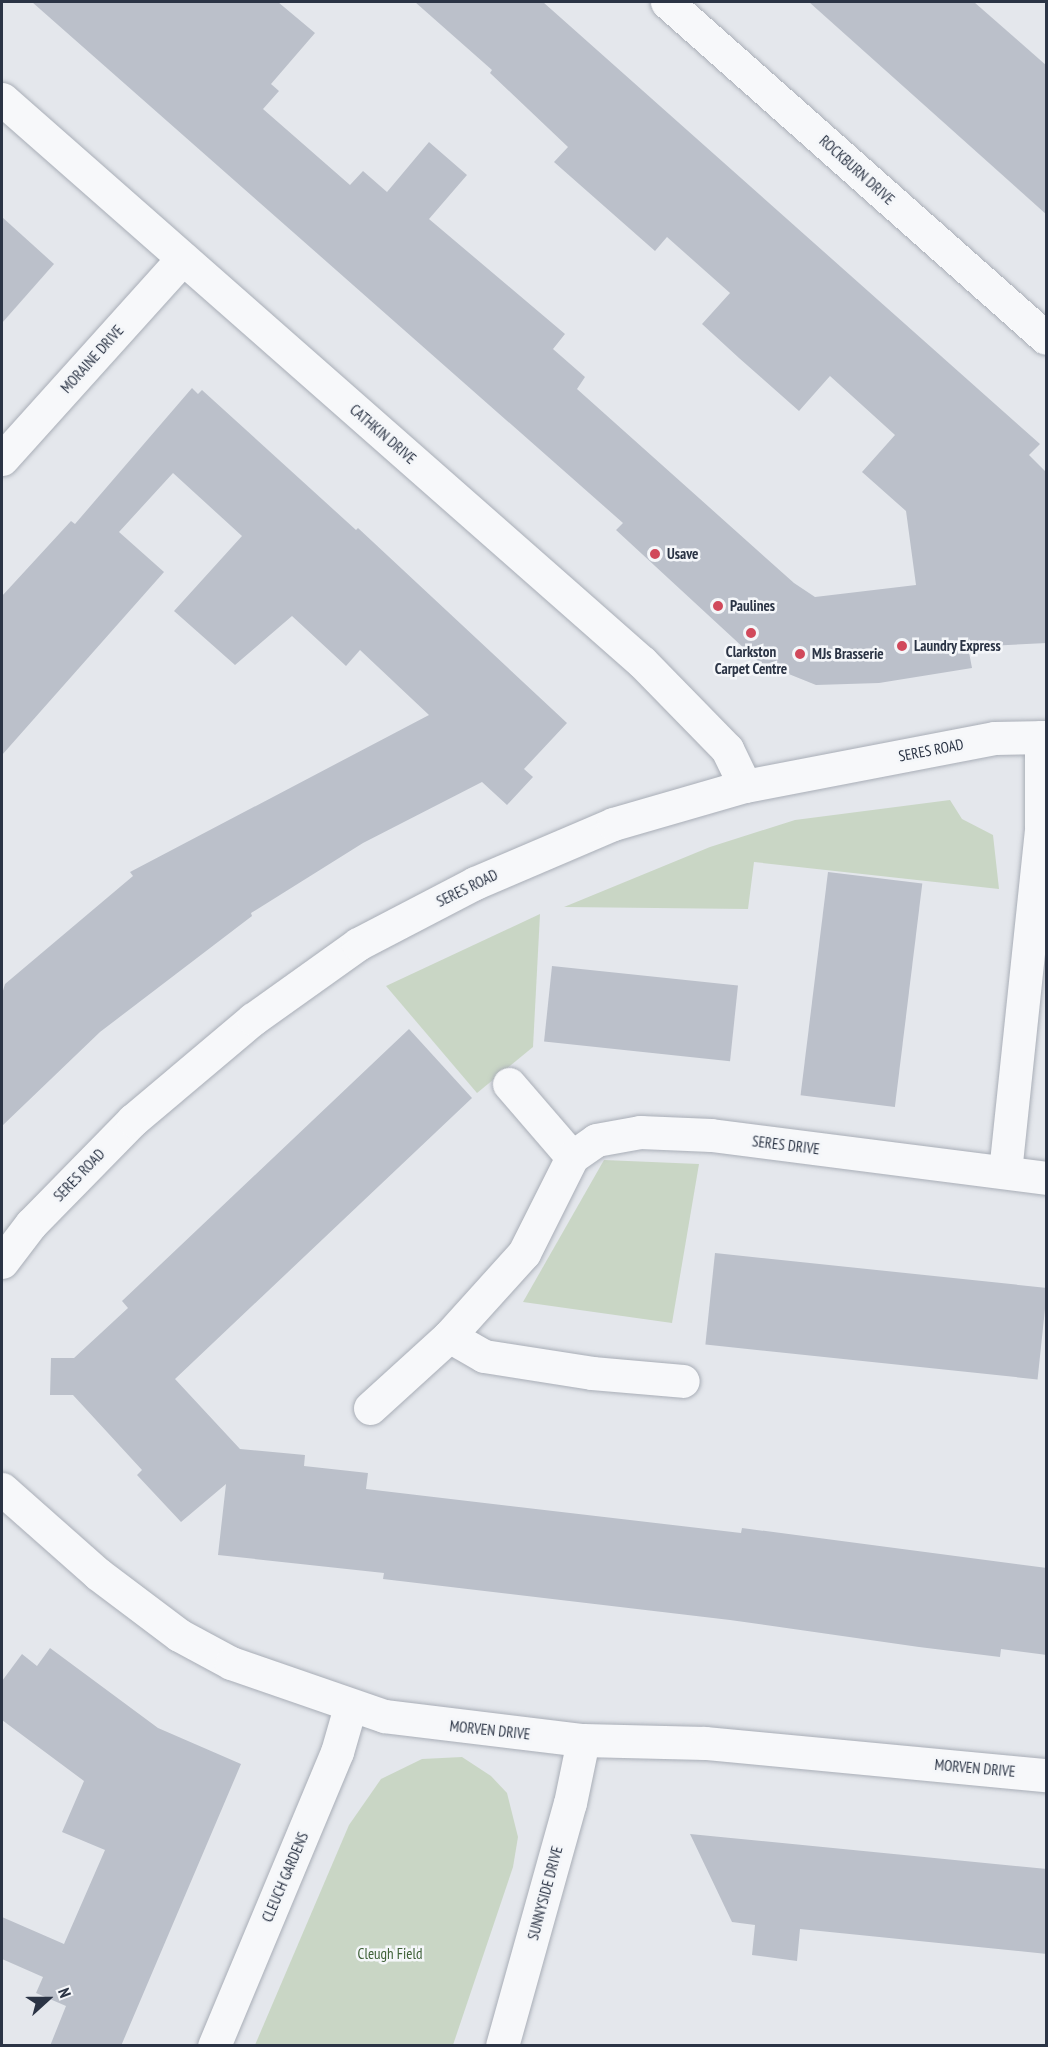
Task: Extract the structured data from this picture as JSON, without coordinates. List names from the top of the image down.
{
  "streets": {
    "street": [
      "ROCKBURN DRIVE",
      "MORAINE DRIVE",
      "CATHKIN DRIVE",
      "SERES ROAD",
      "SERES DRIVE",
      "MORVEN DRIVE",
      "CLEUCH GARDENS",
      "SUNNYSIDE DRIVE"
    ]
  },
  "crossings": [
    ["MORAINE DRIVE", "CATHKIN DRIVE"],
    ["CATHKIN DRIVE", "SERES ROAD"],
    ["MORVEN DRIVE", "CLEUCH GARDENS"],
    ["MORVEN DRIVE", "SUNNYSIDE DRIVE"]
  ],
  "parks": ["Cleugh Field"],
  "places": [
    "Usave",
    "Paulines",
    "Clarkston Carpet Centre",
    "Laundry Express",
    "MJs Brasserie"
  ],
  "north": "right"
}
